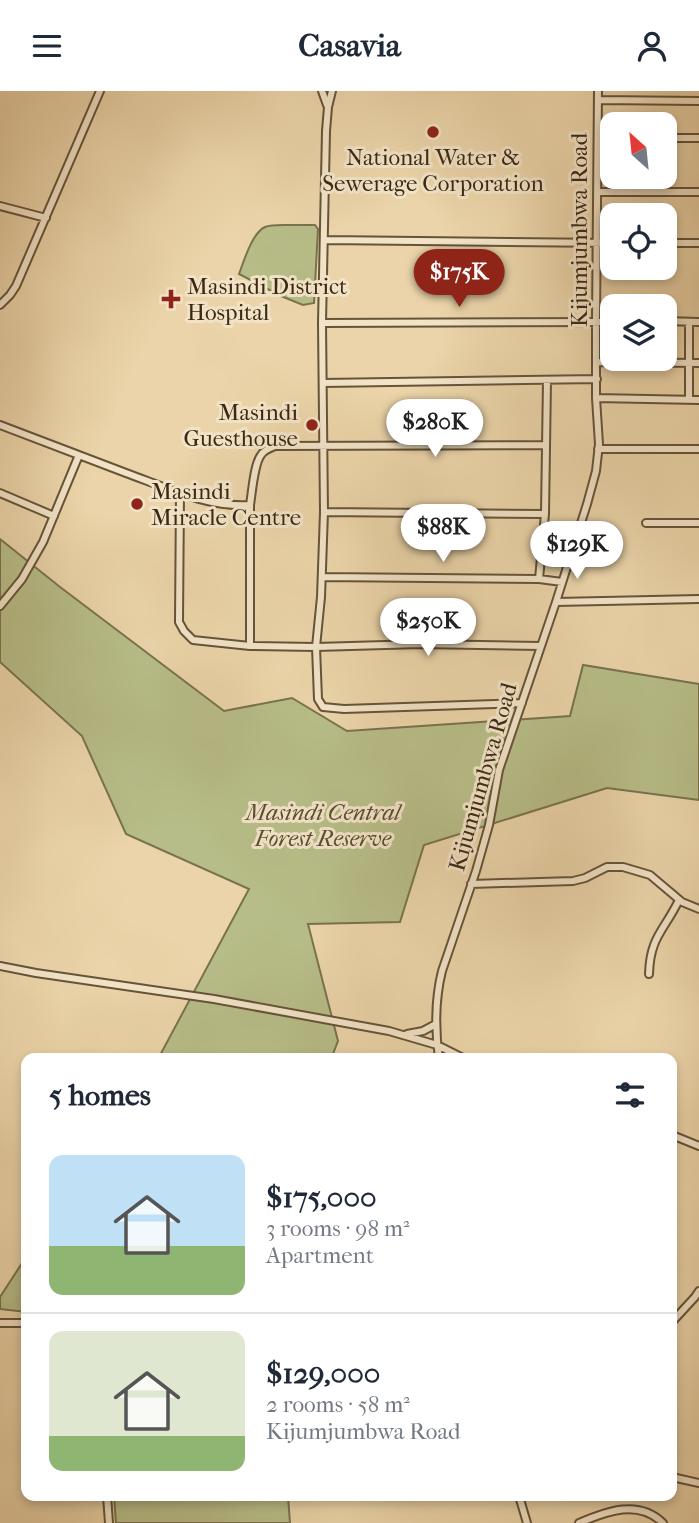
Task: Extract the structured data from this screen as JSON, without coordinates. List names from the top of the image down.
{
  "streets": {
    "street": ["Kijumjumbwa Road"]
  },
  "parks": ["Masindi Central Forest Reserve"],
  "places": {
    "other": ["National Water & Sewerage Corporation", "Masindi Guesthouse", "Masindi Miracle Centre"],
    "health": ["Masindi District Hospital"]
  },
  "north": "top left",
  "page": {
    "header": "Casavia",
    "price": [
      "$175K",
      "$280K",
      "$88K",
      "$129K",
      "$250K"
    ],
    "heading": "5 homes",
    "list": [
      {
        "name": "$175,000",
        "note": "3 rooms · 98 m² · Apartment"
      },
      {
        "name": "$129,000",
        "note": "2 rooms · 58 m² · Kijumjumbwa Road"
      }
    ]
  }
}
